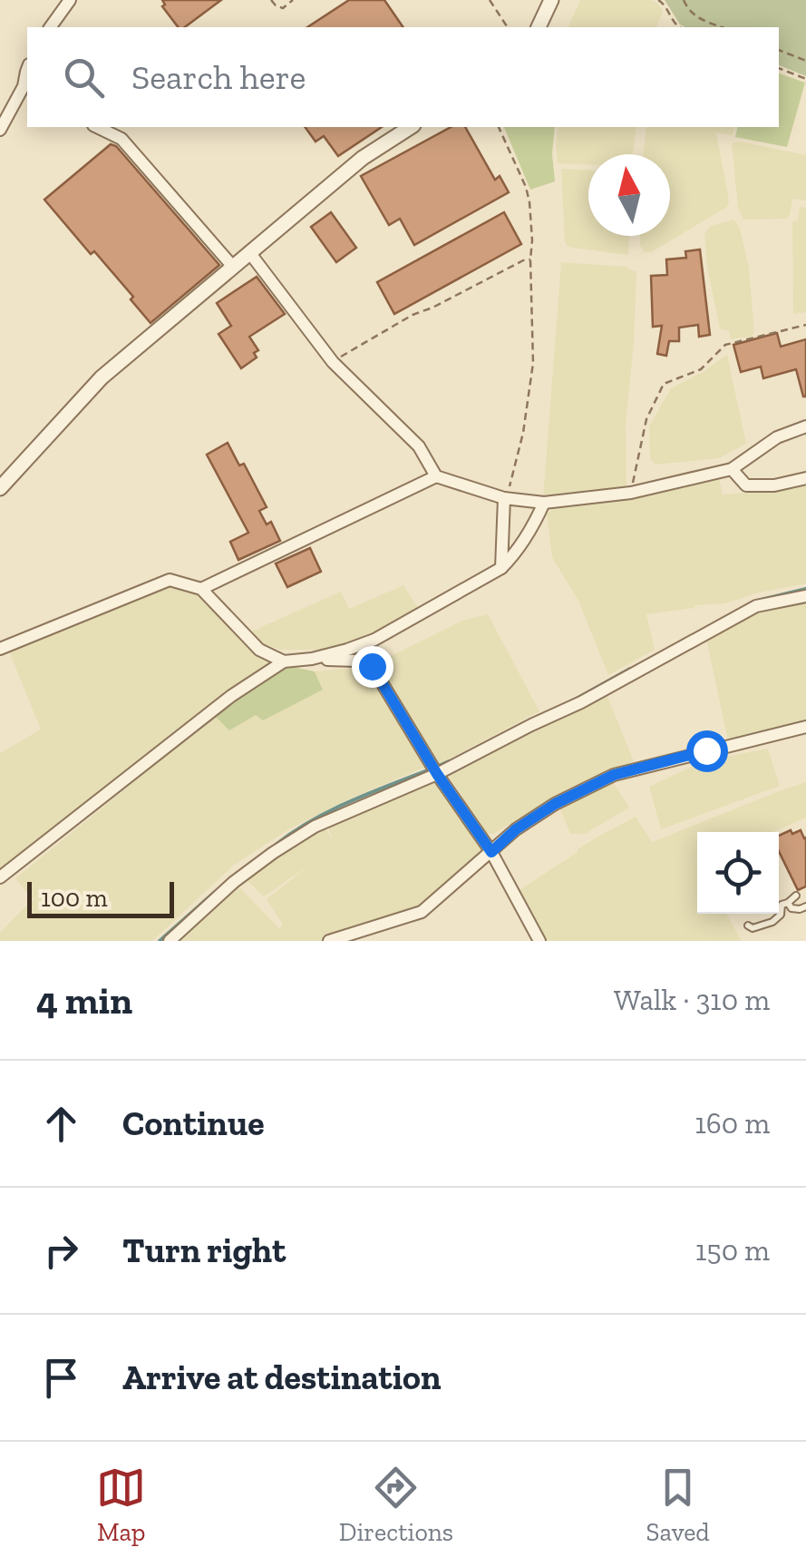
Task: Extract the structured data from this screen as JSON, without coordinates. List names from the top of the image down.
{
  "scale_bar": "100 m",
  "north": "top",
  "page": {
    "search": "Search here",
    "scale": "100 m",
    "heading": ["4 min", "Walk · 310 m"],
    "list": [
      ["Continue", "160 m"],
      ["Turn right", "150 m"],
      "Arrive at destination"
    ],
    "nav": ["Map", "Directions", "Saved"]
  }
}
